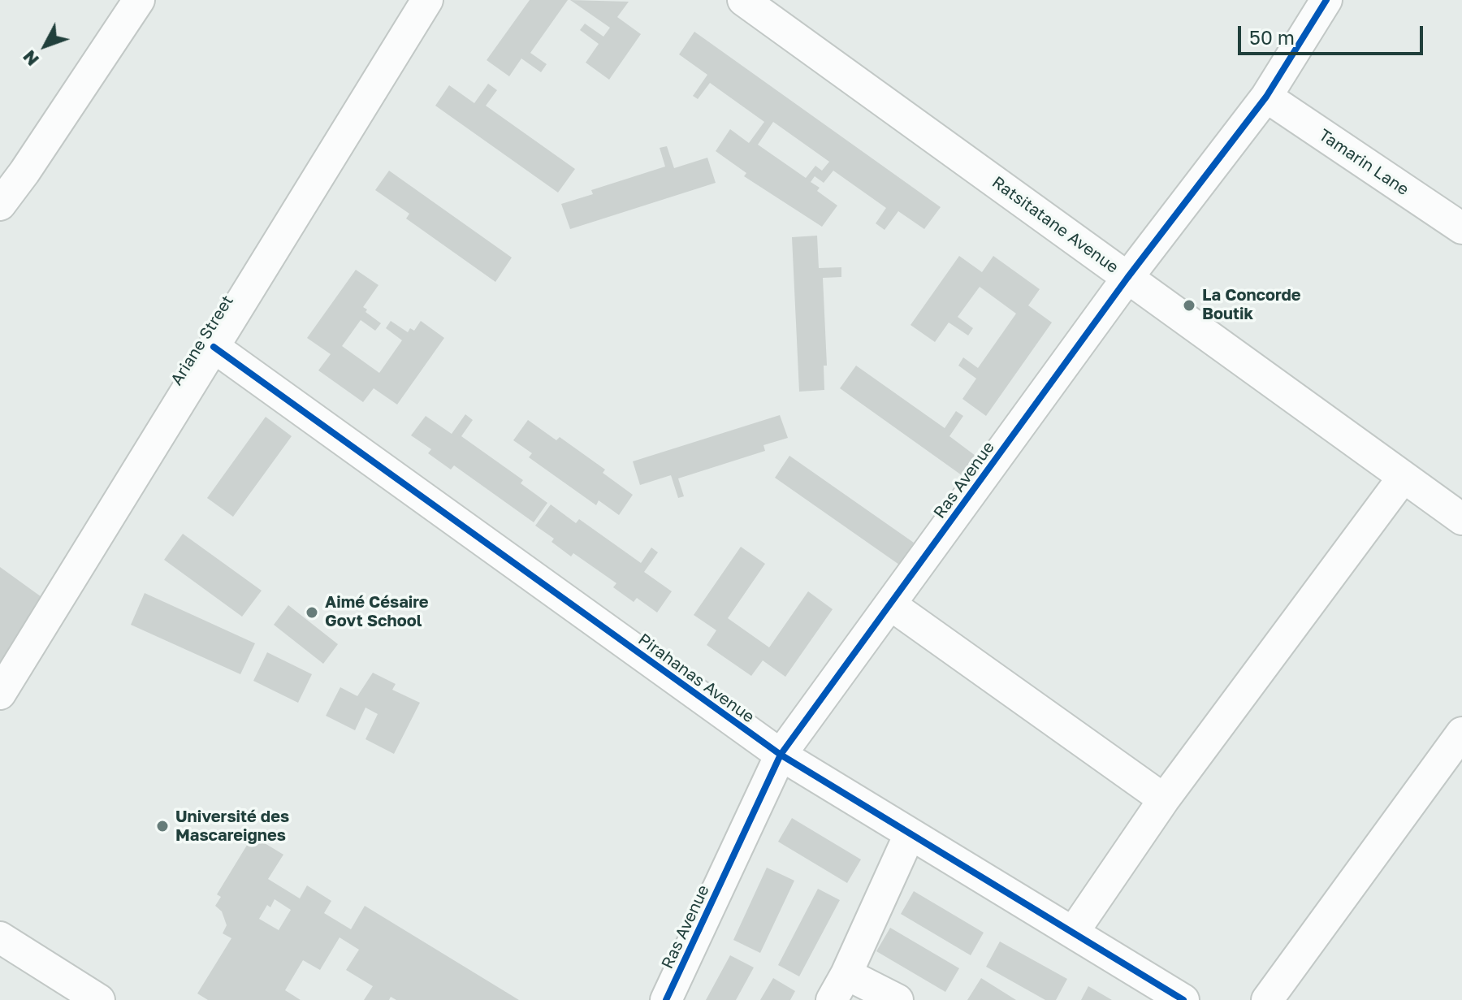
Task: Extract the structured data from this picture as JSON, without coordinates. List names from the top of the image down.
{
  "streets": {
    "street": [
      "Tamarin Lane",
      "Ratsitatane Avenue",
      "Ariane Street",
      "Ras Avenue",
      "Pirahanas Avenue"
    ]
  },
  "crossings": [
    ["Tamarin Lane", "Ras Avenue"],
    ["Ratsitatane Avenue", "Ras Avenue"],
    ["Ariane Street", "Pirahanas Avenue"],
    ["Ras Avenue", "Pirahanas Avenue"]
  ],
  "places": ["La Concorde Boutik", "Aimé Césaire Govt School", "Université des Mascareignes"],
  "scale_bar": "50 m",
  "north": "bottom left"
}
